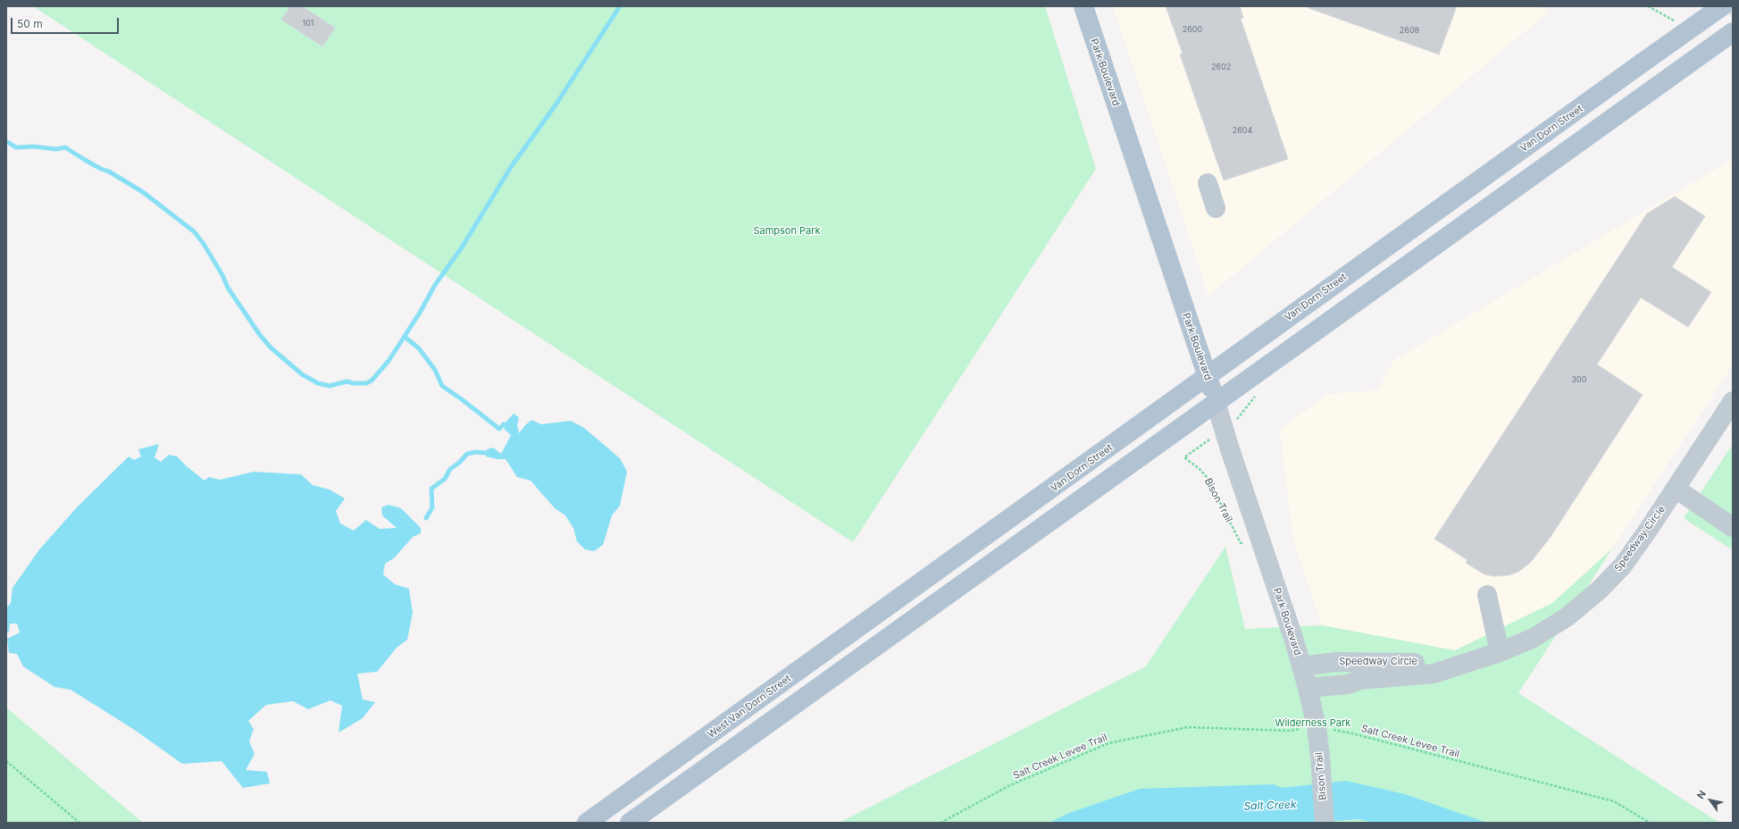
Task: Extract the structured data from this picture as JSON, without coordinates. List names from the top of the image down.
{
  "streets": {
    "main road": ["Park Boulevard", "Van Dorn Street", "West Van Dorn Street"],
    "street": ["Bison Trail", "Speedway Circle"],
    "path": ["Salt Creek Levee Trail"]
  },
  "crossings": [
    ["Park Boulevard", "Van Dorn Street"],
    ["Park Boulevard", "Bison Trail"],
    ["Park Boulevard", "Speedway Circle"],
    ["Van Dorn Street", "West Van Dorn Street"],
    ["Bison Trail", "Speedway Circle"],
    ["Bison Trail", "Salt Creek Levee Trail"]
  ],
  "water": ["Salt Creek"],
  "parks": ["Sampson Park", "Wilderness Park"],
  "house_numbers": [
    "101",
    "2600",
    "2608",
    "2602",
    "2604",
    "300"
  ],
  "scale_bar": "50 m",
  "north": "top left"
}
